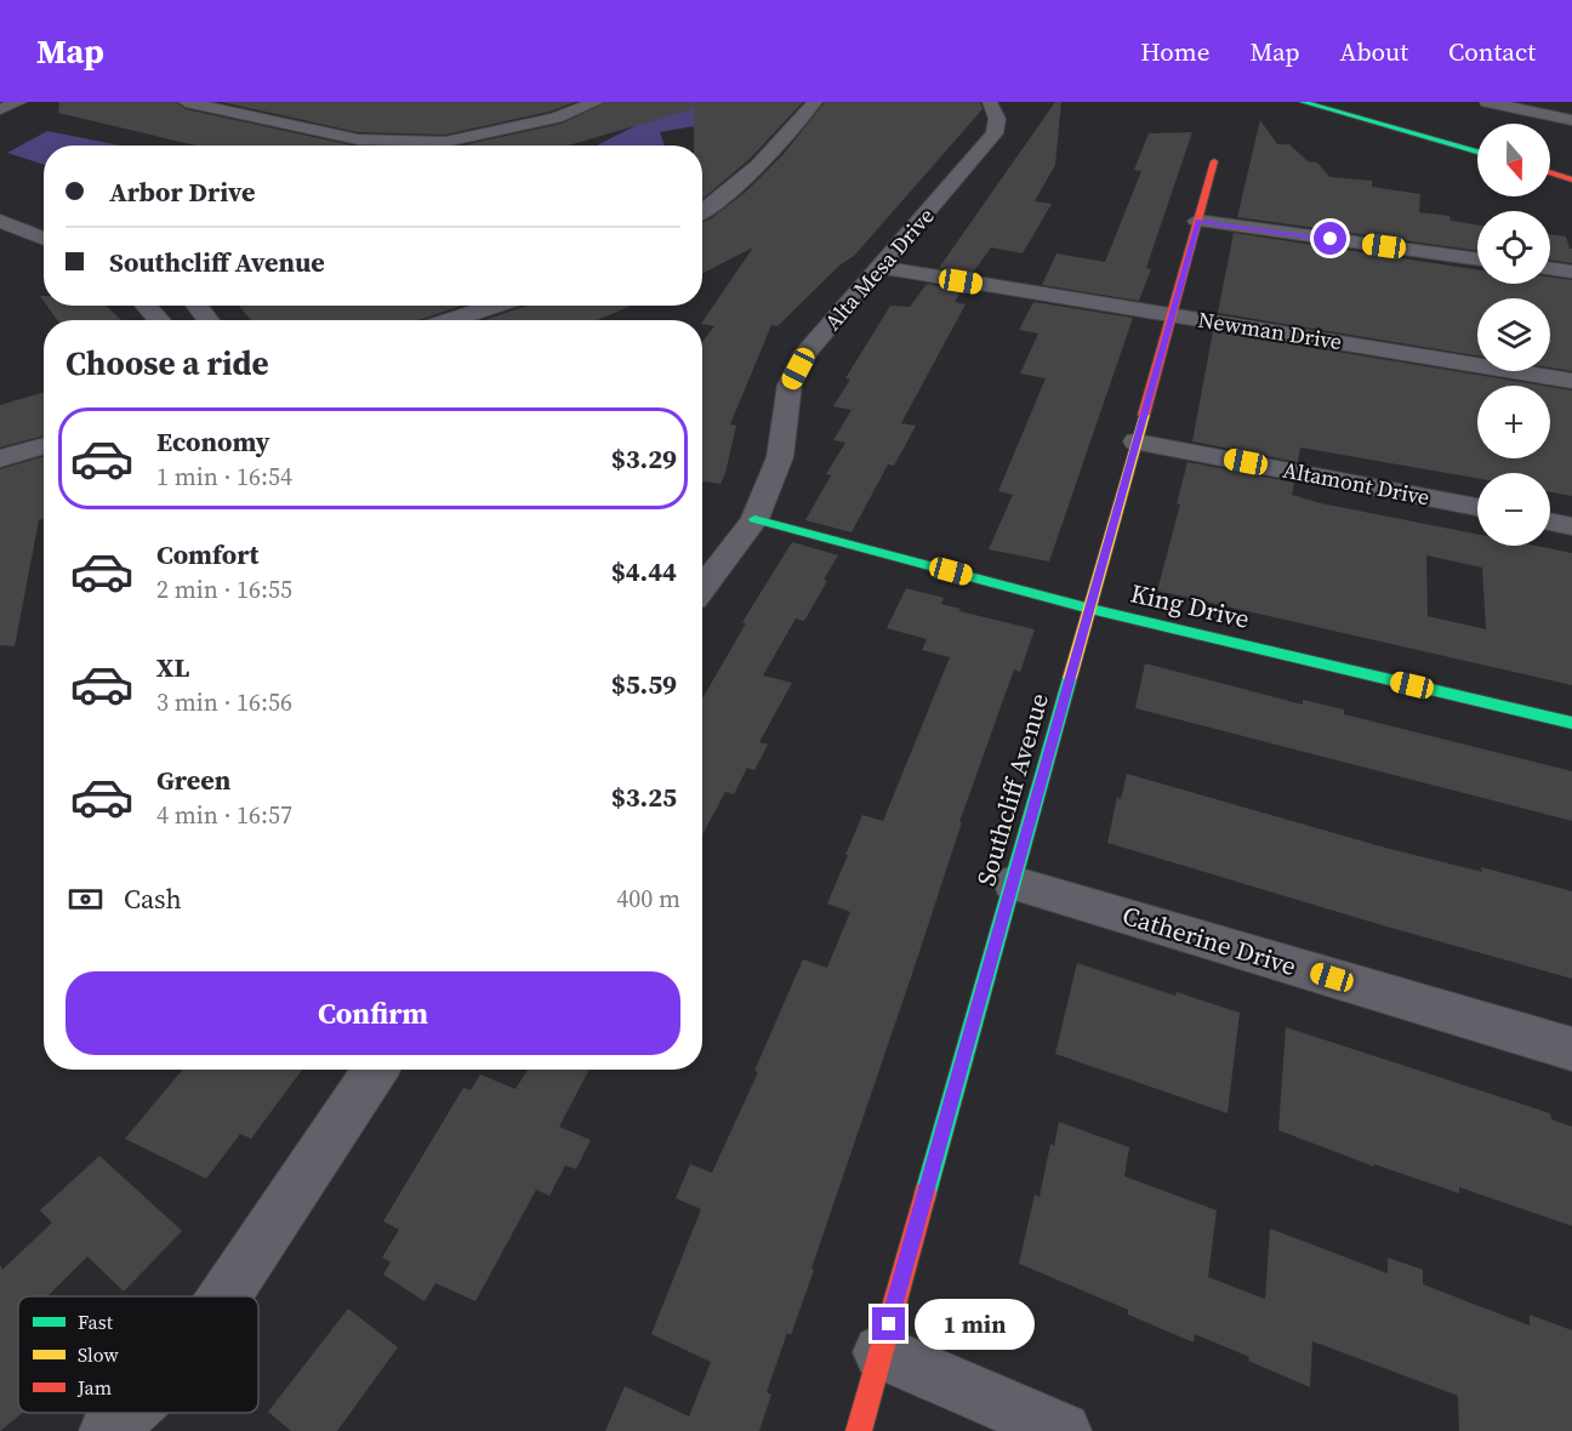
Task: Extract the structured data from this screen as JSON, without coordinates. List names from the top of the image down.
{
  "streets": {
    "street": [
      "Alta Mesa Drive",
      "Newman Drive",
      "Altamont Drive",
      "King Drive",
      "Southcliff Avenue",
      "Catherine Drive"
    ]
  },
  "crossings": [
    ["Alta Mesa Drive", "Newman Drive"],
    ["Alta Mesa Drive", "King Drive"],
    ["Newman Drive", "Southcliff Avenue"],
    ["Altamont Drive", "Southcliff Avenue"],
    ["King Drive", "Southcliff Avenue"],
    ["Southcliff Avenue", "Catherine Drive"]
  ],
  "legend": ["Fast", "Slow", "Jam"],
  "north": "bottom",
  "page": {
    "header": "Map",
    "nav": [
      "Home",
      "Map",
      "About",
      "Contact"
    ],
    "map_buttons": ["+", "−"],
    "banner": ["Arbor Drive", "Southcliff Avenue"],
    "heading": "Choose a ride",
    "list": [
      {
        "name": "Economy",
        "note": "1 min · 16:54",
        "value": "$3.29"
      },
      {
        "name": "Comfort",
        "note": "2 min · 16:55",
        "value": "$4.44"
      },
      {
        "name": "XL",
        "note": "3 min · 16:56",
        "value": "$5.59"
      },
      {
        "name": "Green",
        "note": "4 min · 16:57",
        "value": "$3.25"
      }
    ],
    "pay": ["Cash", "400 m"],
    "buttons": "Confirm",
    "bubble": "1 min"
  }
}
